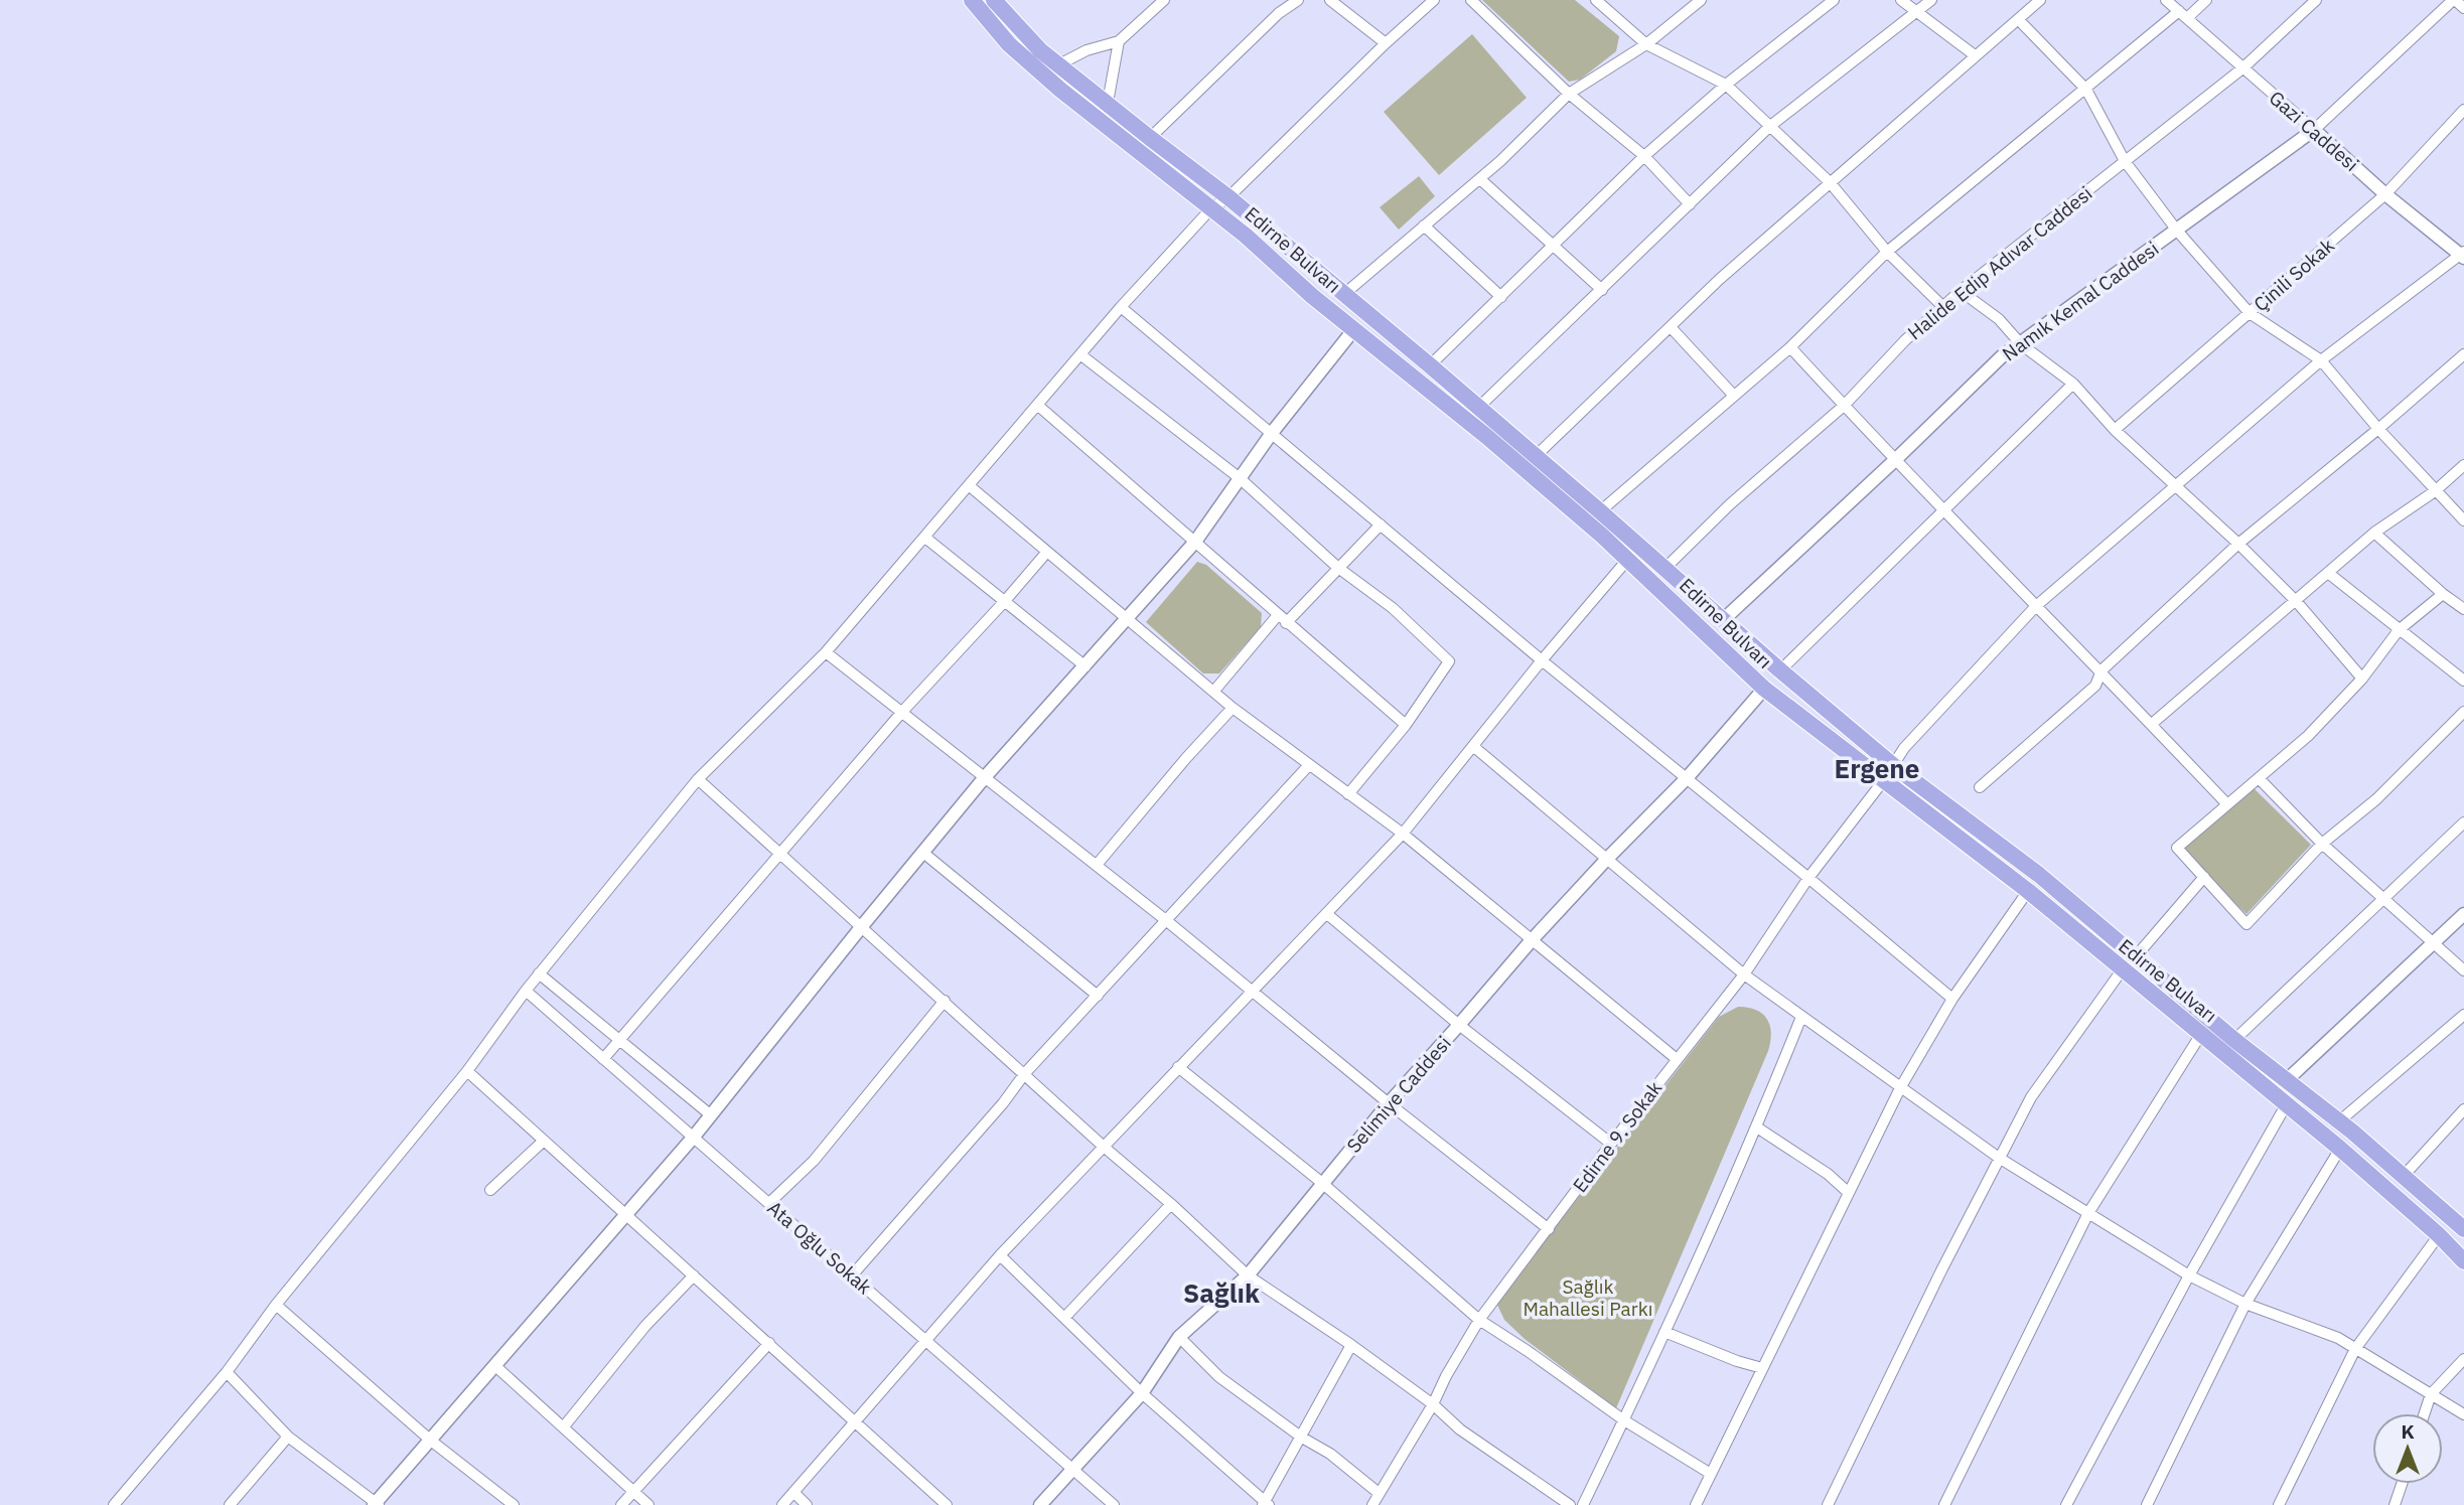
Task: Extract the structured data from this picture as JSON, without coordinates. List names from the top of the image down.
{
  "streets": {
    "highway": ["Edirne Bulvarı"],
    "street": [
      "Gazi Caddesi",
      "Halide Edip Adıvar Caddesi",
      "Çinili Sokak",
      "Namık Kemal Caddesi",
      "Selimiye Caddesi",
      "Edirne 9. Sokak",
      "Ata Oğlu Sokak"
    ]
  },
  "crossings": [
    ["Gazi Caddesi", "Halide Edip Adıvar Caddesi"],
    ["Gazi Caddesi", "Çinili Sokak"],
    ["Gazi Caddesi", "Namık Kemal Caddesi"],
    ["Gazi Caddesi", "Edirne 9. Sokak"],
    ["Edirne Bulvarı", "Halide Edip Adıvar Caddesi"],
    ["Edirne Bulvarı", "Namık Kemal Caddesi"],
    ["Edirne Bulvarı", "Selimiye Caddesi"],
    ["Edirne Bulvarı", "Edirne 9. Sokak"],
    ["Selimiye Caddesi", "Ata Oğlu Sokak"]
  ],
  "districts": ["Ergene", "Sağlık"],
  "parks": ["Sağlık Mahallesi Parkı"],
  "north": "top"
}
